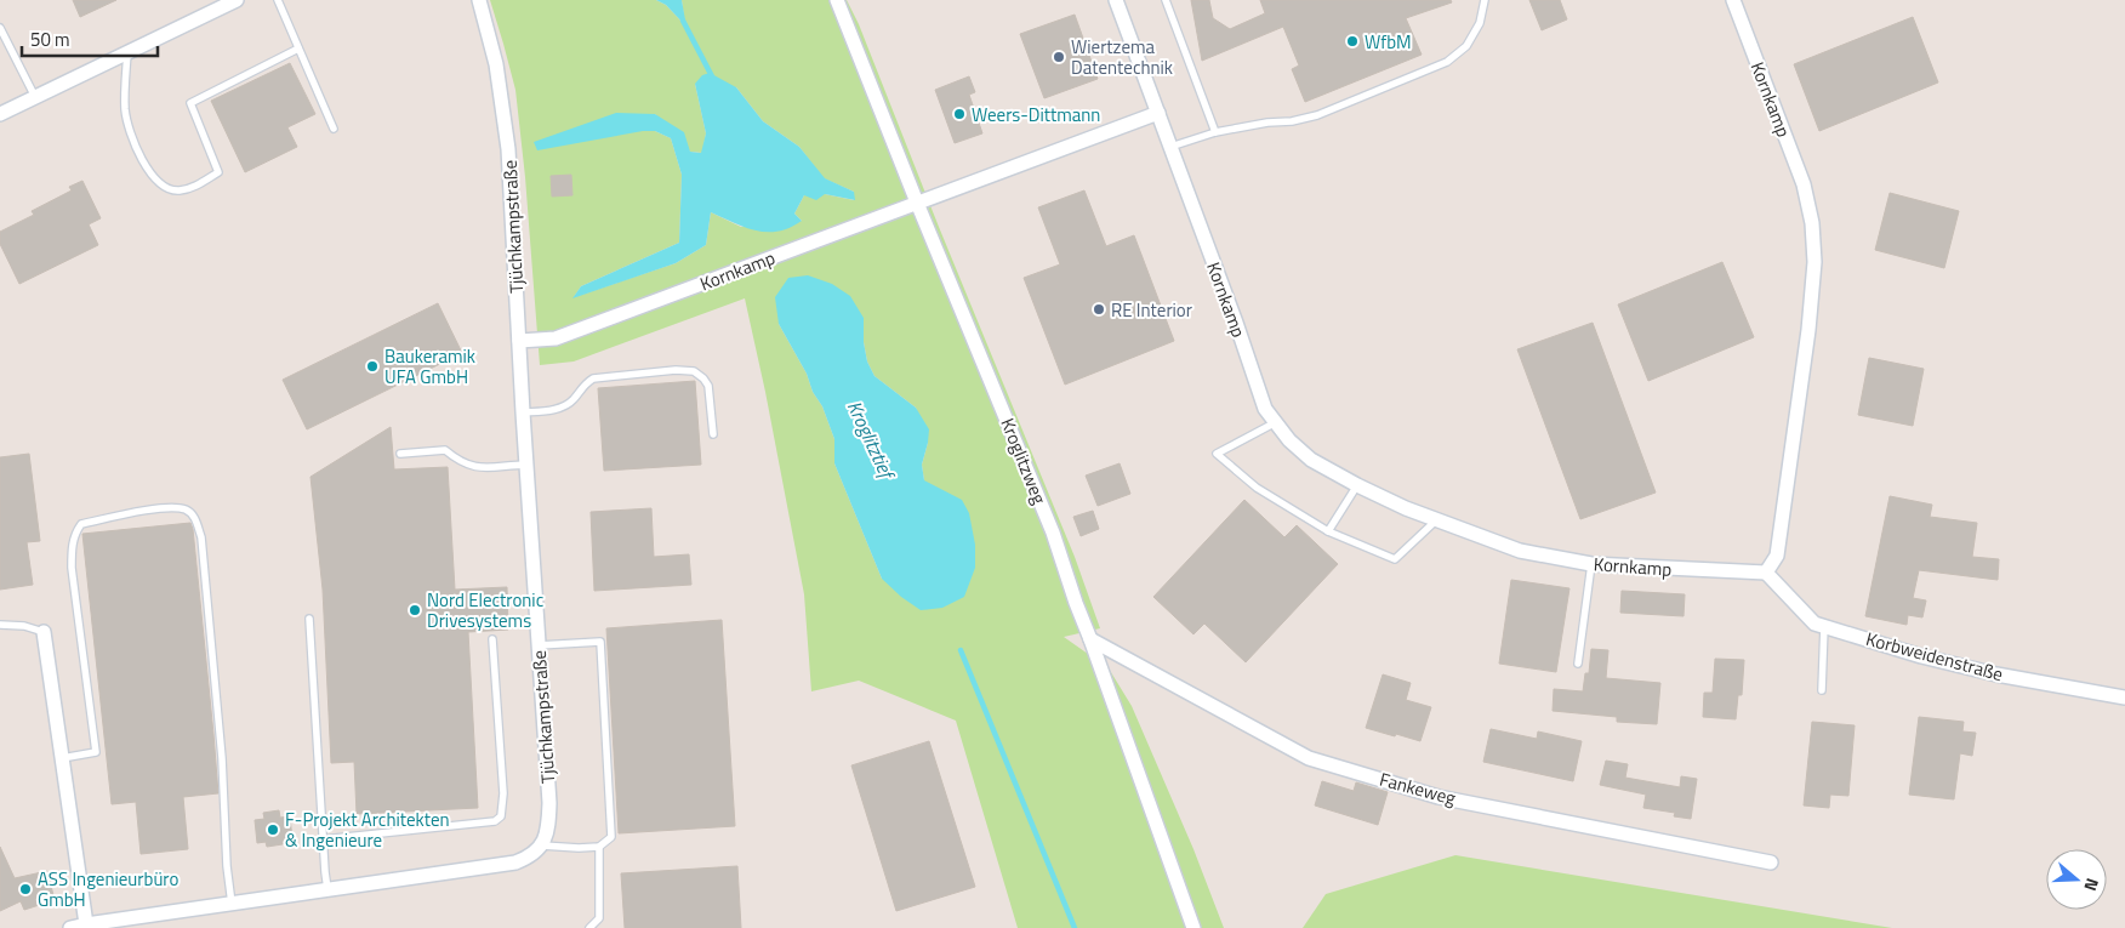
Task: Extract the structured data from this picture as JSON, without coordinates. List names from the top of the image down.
{
  "streets": {
    "street": [
      "Kornkamp",
      "Tjüchkampstraße",
      "Kroglitzweg",
      "Korbweidenstraße",
      "Fankeweg"
    ]
  },
  "crossings": [
    ["Kornkamp", "Tjüchkampstraße"],
    ["Kornkamp", "Kroglitzweg"],
    ["Kornkamp", "Korbweidenstraße"],
    ["Kroglitzweg", "Fankeweg"]
  ],
  "water": ["Kroglitztief"],
  "places": [
    "WfbM",
    "Wiertzema Datentechnik",
    "Weers-Dittmann",
    "RE Interior",
    "Baukeramik UFA GmbH",
    "Nord Electronic Drivesystems",
    "F-Projekt Architekten & Ingenieure",
    "ASS Ingenieurbüro GmbH"
  ],
  "scale_bar": "50 m",
  "north": "right"
}
